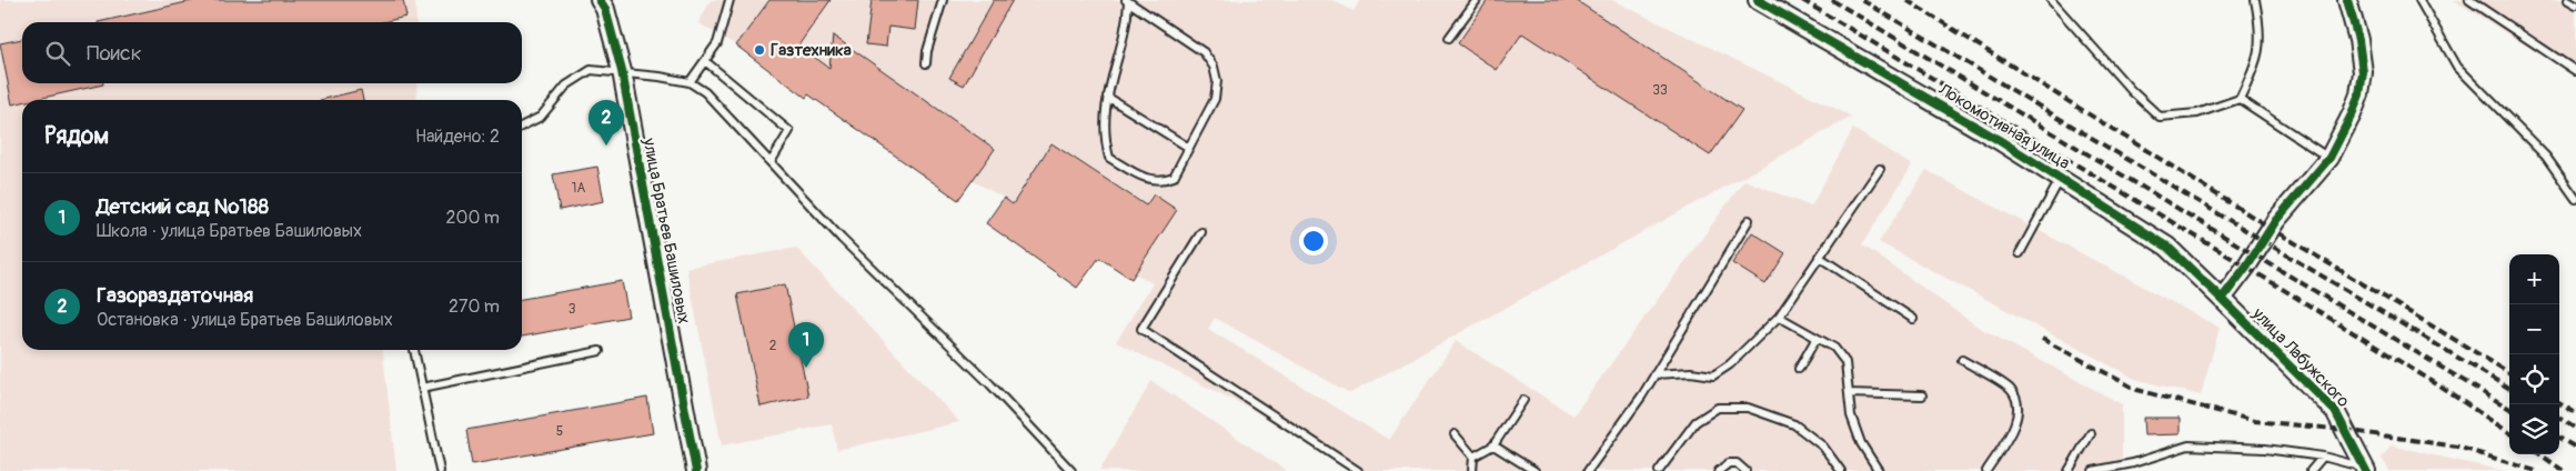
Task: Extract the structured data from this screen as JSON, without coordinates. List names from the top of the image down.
{
  "streets": {
    "street": ["Локомотивная улица", "улица Братьев Башиловых", "улица Лабужского"]
  },
  "crossings": [
    ["Локомотивная улица", "улица Лабужского"]
  ],
  "places": ["Газтехника"],
  "house_numbers": [
    "33",
    "1А",
    "3",
    "2",
    "5"
  ],
  "page": {
    "search": "Поиск",
    "pins": ["2", "1"],
    "heading": ["Рядом", "Найдено: 2"],
    "list": [
      {
        "mark": "1",
        "name": "Детский сад №188",
        "note": "Школа · улица Братьев Башиловых",
        "value": "200 m"
      },
      {
        "mark": "2",
        "name": "Газораздаточная",
        "note": "Остановка · улица Братьев Башиловых",
        "value": "270 m"
      }
    ],
    "map_buttons": ["+", "−"]
  }
}
